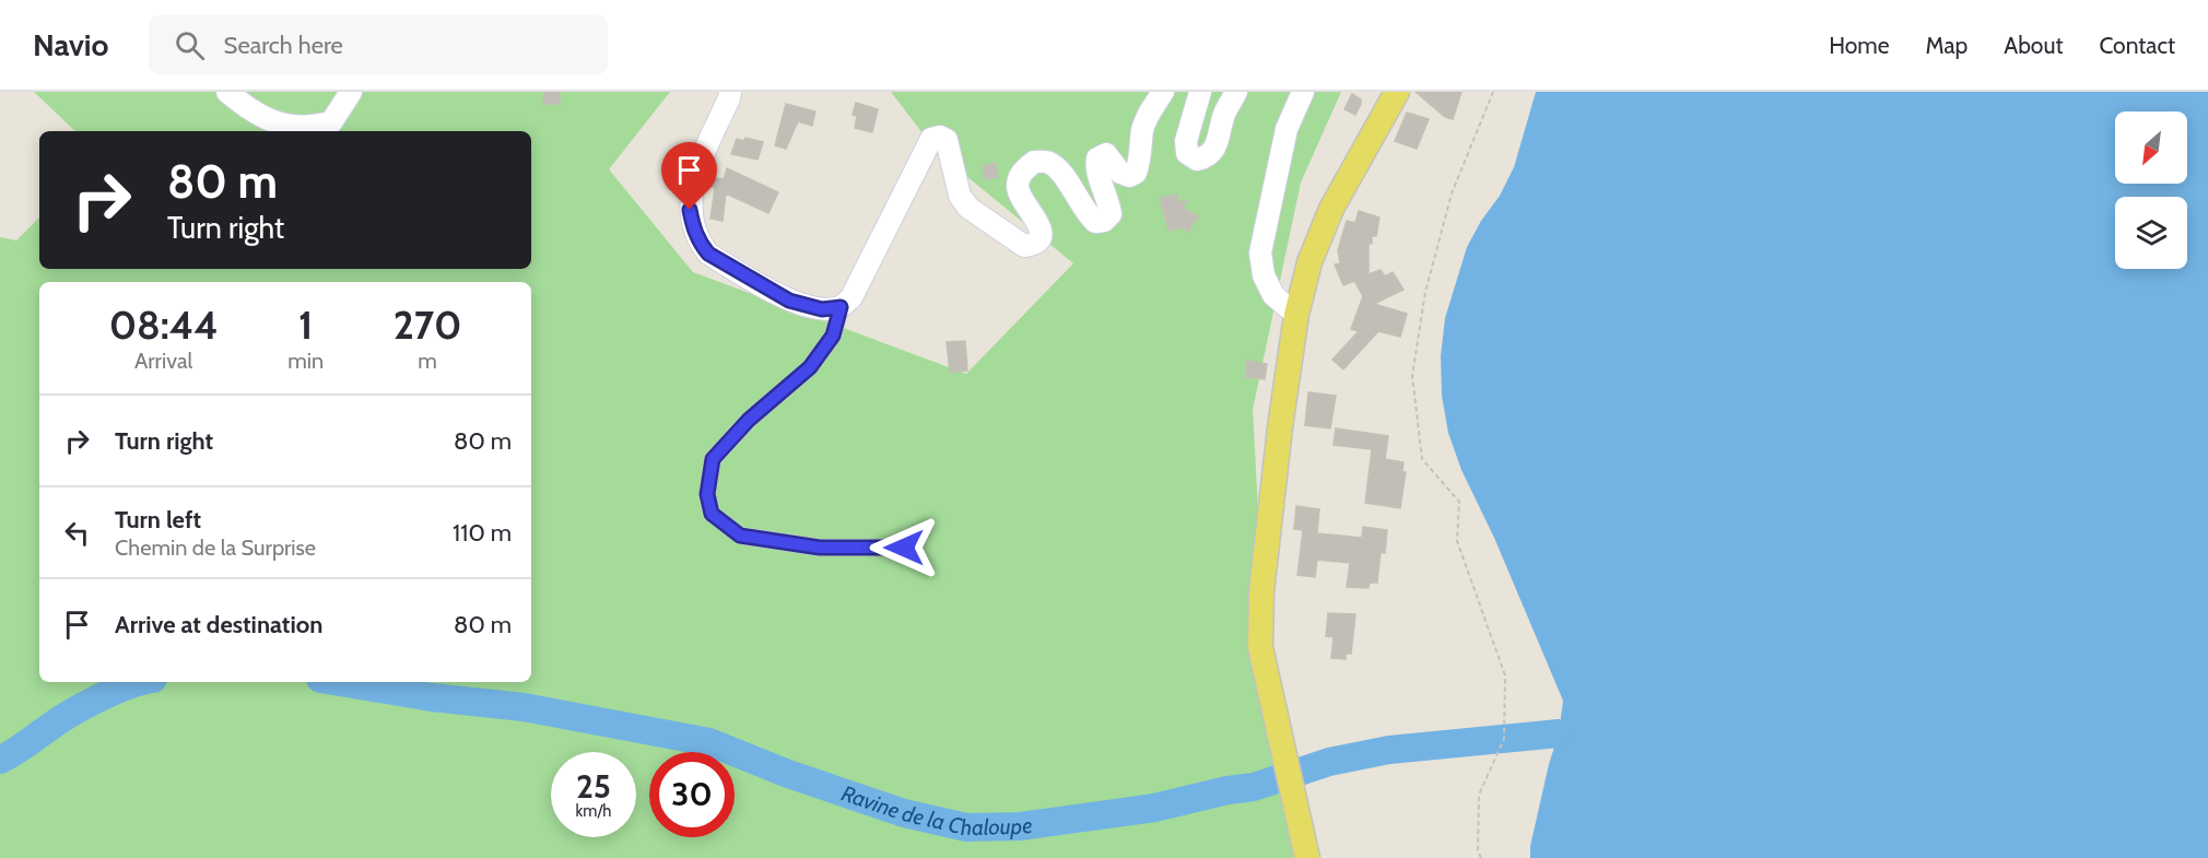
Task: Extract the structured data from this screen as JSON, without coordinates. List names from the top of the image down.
{
  "water": ["Ravine de la Chaloupe"],
  "north": "bottom left",
  "page": {
    "header": "Navio",
    "search": "Search here",
    "nav": [
      "Home",
      "Map",
      "About",
      "Contact"
    ],
    "turn": ["80 m", "Turn right"],
    "eta": [
      "08:44",
      "Arrival",
      "1",
      "min",
      "270",
      "m"
    ],
    "list": [
      {
        "name": "Turn right",
        "value": "80 m"
      },
      {
        "name": "Turn left",
        "note": "Chemin de la Surprise",
        "value": "110 m"
      },
      {
        "name": "Arrive at destination",
        "value": "80 m"
      }
    ],
    "speed": "25 km/h",
    "limit": "30"
  }
}
